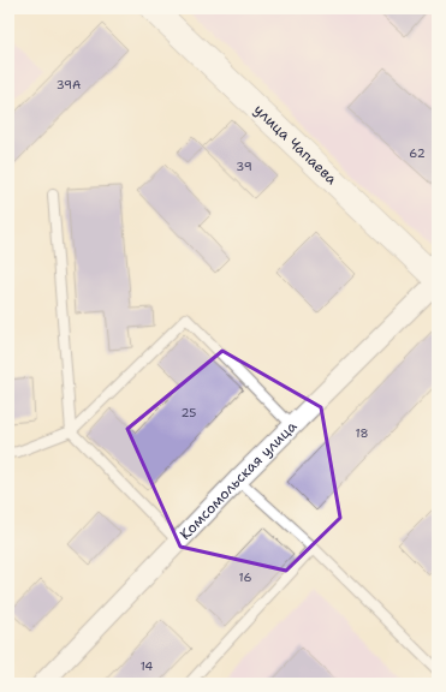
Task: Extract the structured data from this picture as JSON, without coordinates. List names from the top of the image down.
{
  "streets": {
    "street": ["улица Чапаева", "Комсомольская улица"]
  },
  "crossings": [
    ["улица Чапаева", "Комсомольская улица"]
  ],
  "house_numbers": [
    "39А",
    "62",
    "39",
    "25",
    "18",
    "16",
    "14"
  ]
}
